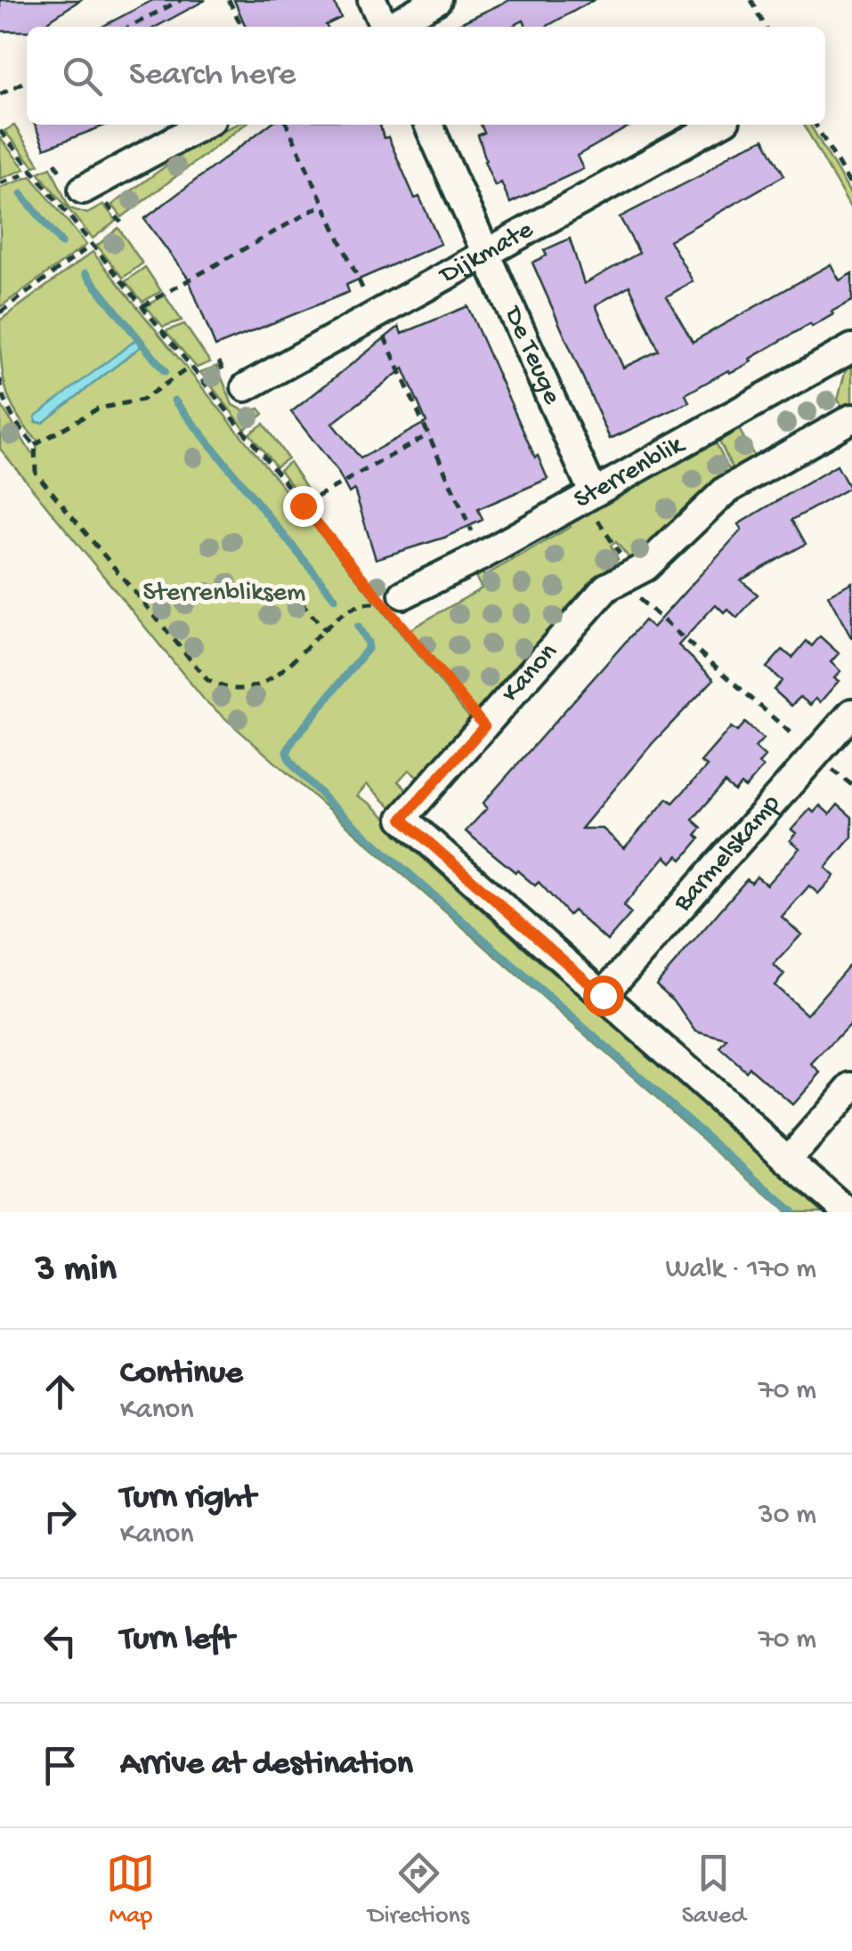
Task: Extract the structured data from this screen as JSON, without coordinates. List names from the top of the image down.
{
  "streets": {
    "street": [
      "Dijkmate",
      "De Teuge",
      "Sterrenblik",
      "Kanon",
      "Barmelskamp"
    ]
  },
  "crossings": [
    ["Dijkmate", "De Teuge"],
    ["De Teuge", "Sterrenblik"],
    ["Kanon", "Barmelskamp"]
  ],
  "parks": ["Sterrenbliksem"],
  "page": {
    "search": "Search here",
    "heading": ["3 min", "Walk · 170 m"],
    "list": [
      ["Continue", "Kanon", "70 m"],
      ["Turn right", "Kanon", "30 m"],
      ["Turn left", "70 m"],
      "Arrive at destination"
    ],
    "nav": ["Map", "Directions", "Saved"]
  }
}
